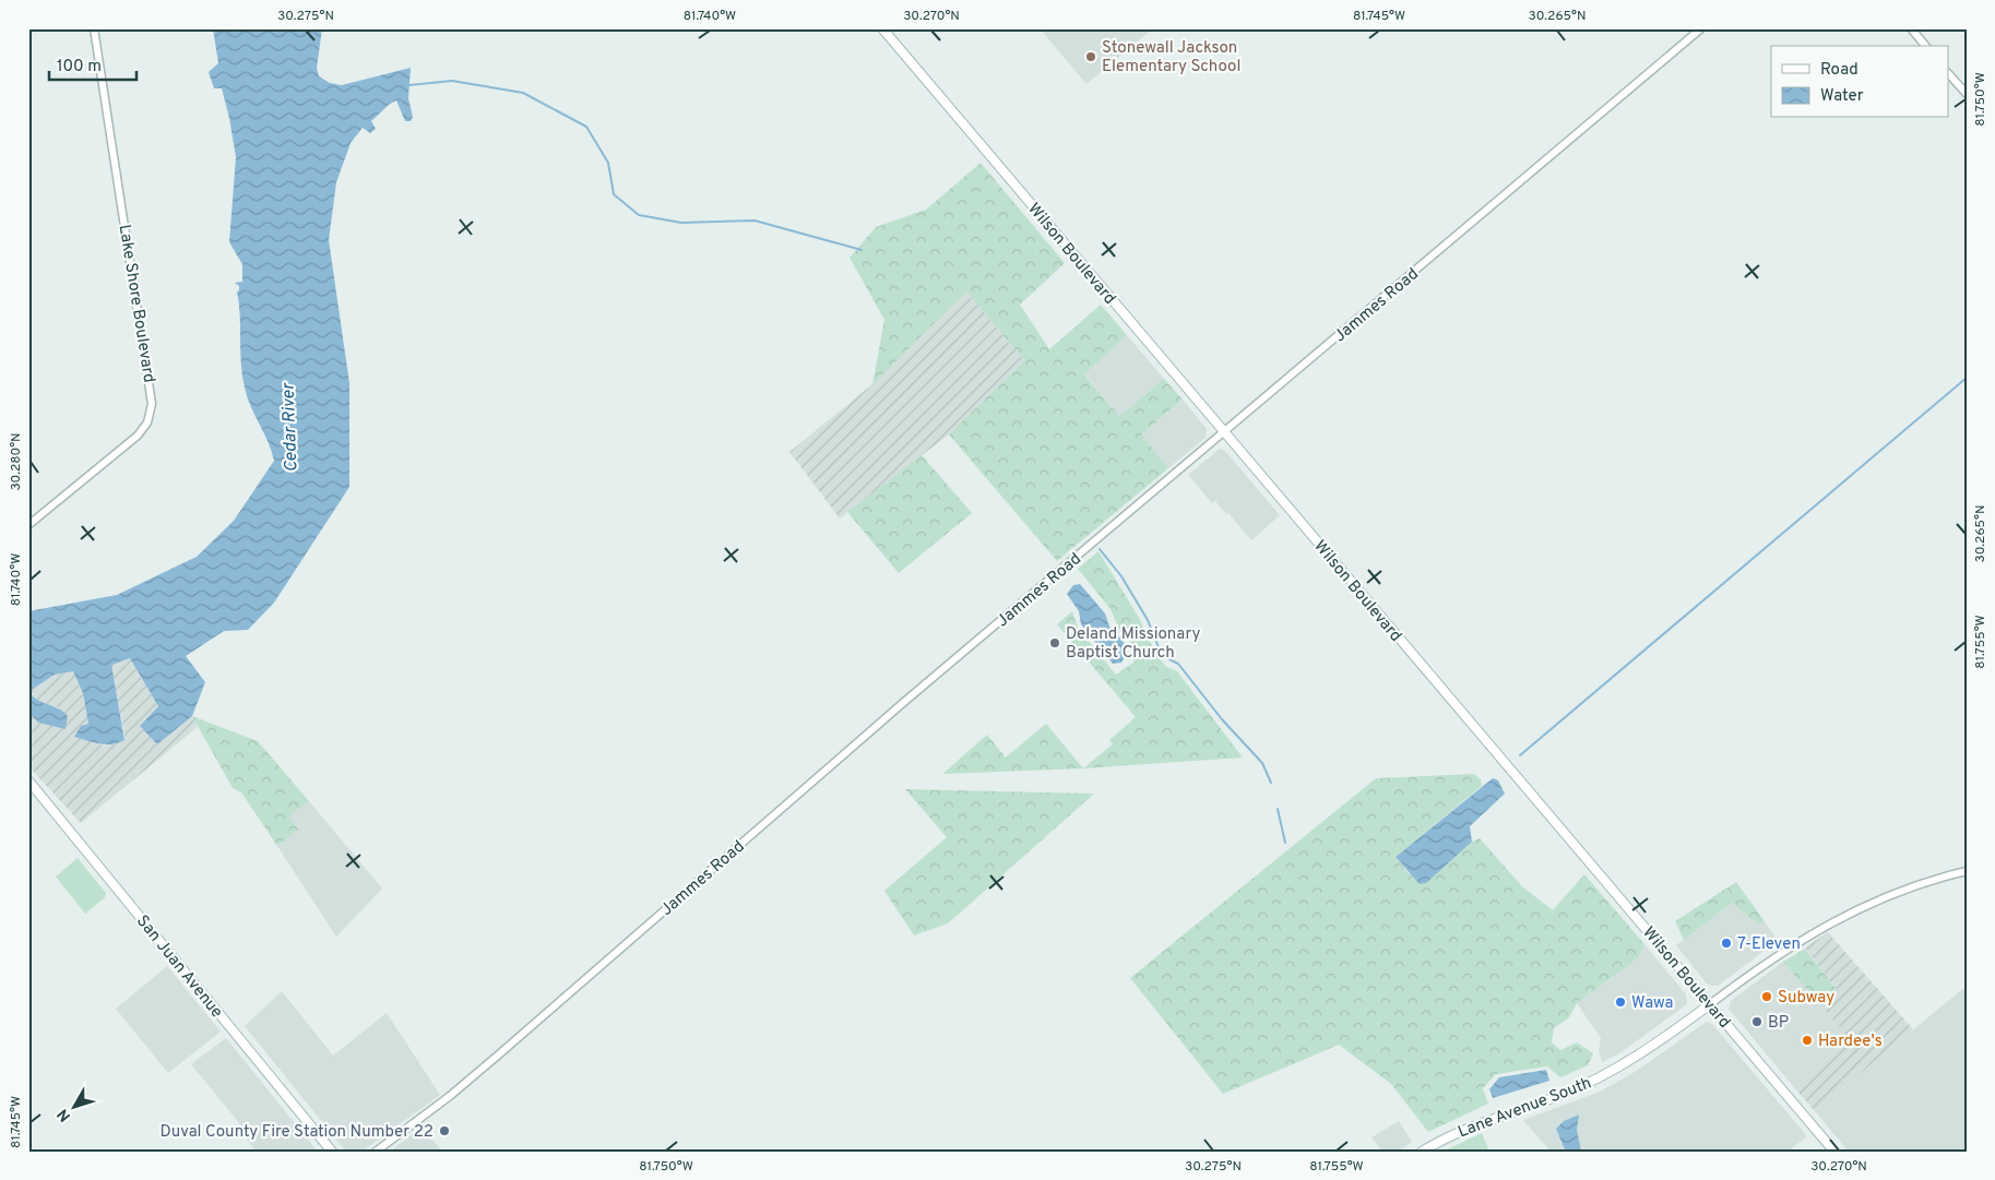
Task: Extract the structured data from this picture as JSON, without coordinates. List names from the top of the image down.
{
  "streets": {
    "main road": ["Wilson Boulevard", "San Juan Avenue", "Lane Avenue South"],
    "street": ["Lake Shore Boulevard", "Jammes Road"]
  },
  "crossings": [
    ["Wilson Boulevard", "Jammes Road"],
    ["Wilson Boulevard", "Lane Avenue South"]
  ],
  "water": ["Cedar River"],
  "places": [
    "Stonewall Jackson Elementary School",
    "Deland Missionary Baptist Church",
    "7-Eleven",
    "Subway",
    "Wawa",
    "BP",
    "Hardee's",
    "Duval County Fire Station Number 22"
  ],
  "legend": ["Road", "Water"],
  "scale_bar": "100 m",
  "north": "bottom left",
  "coordinates": [
    "30.275°N",
    "81.740°W",
    "30.270°N",
    "81.745°W",
    "30.265°N",
    "81.750°W",
    "30.280°N",
    "81.755°W"
  ]
}
